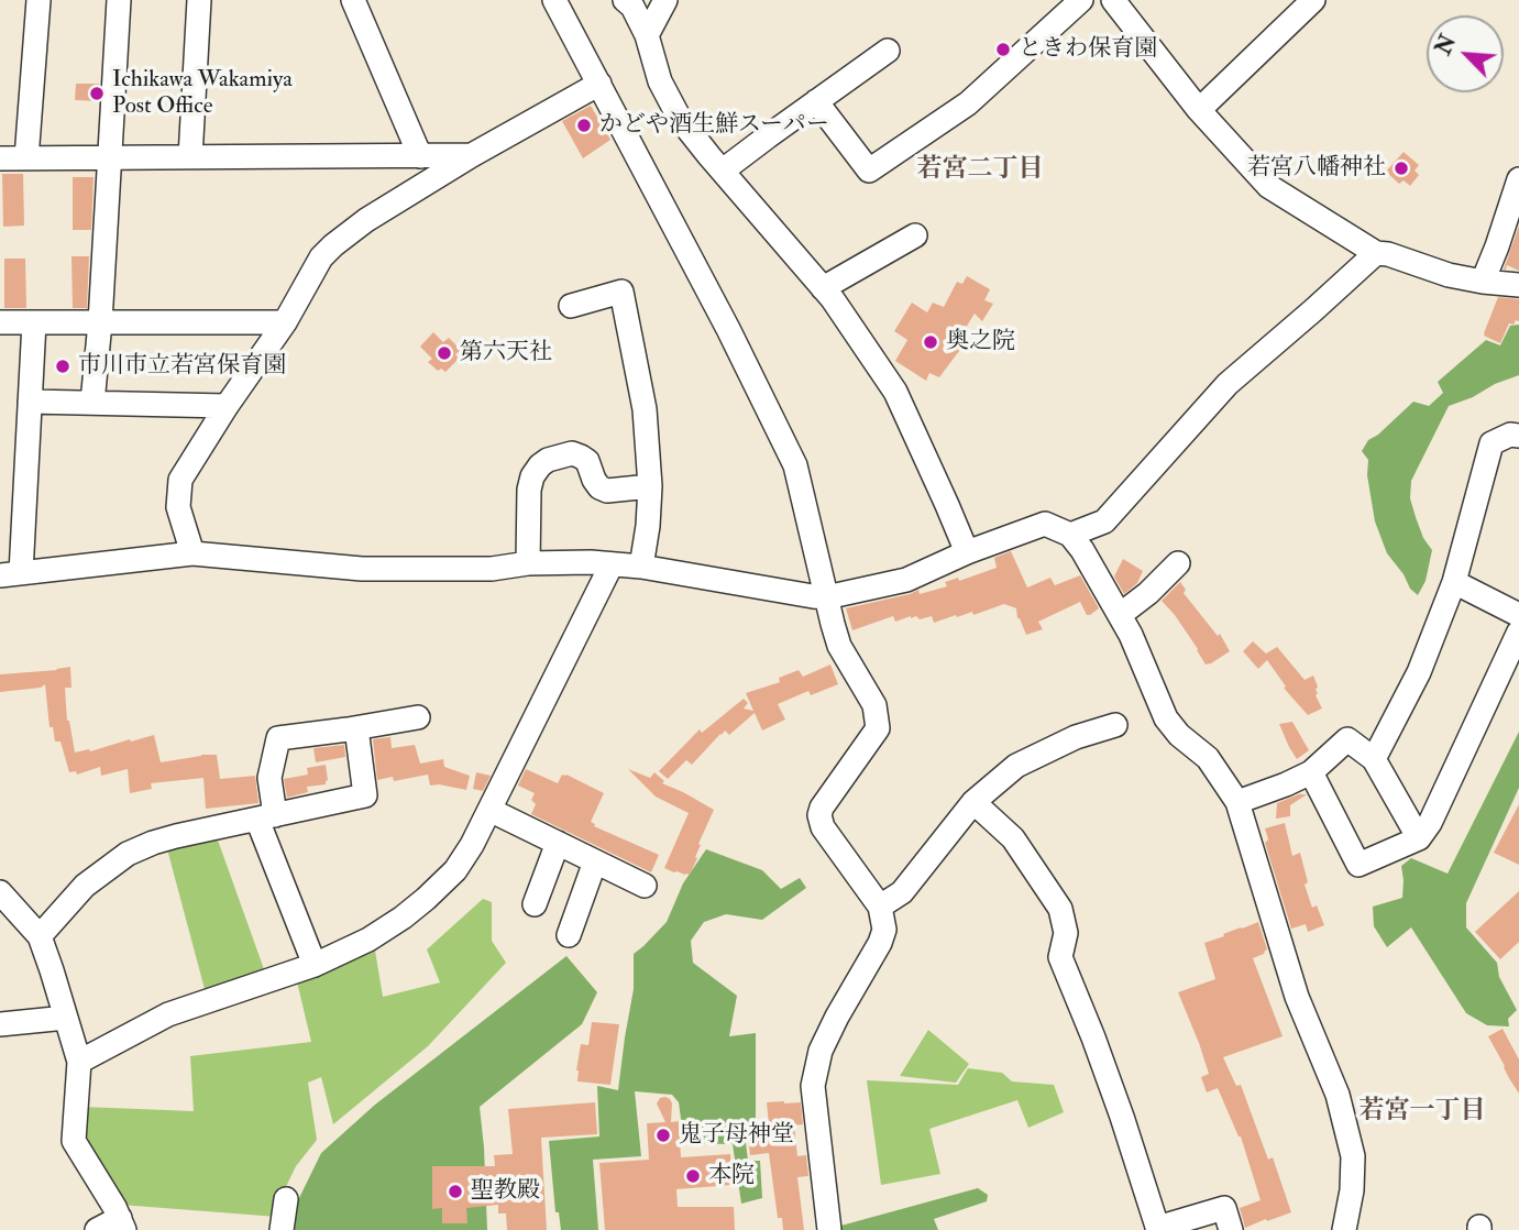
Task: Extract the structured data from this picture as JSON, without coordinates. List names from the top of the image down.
{
  "districts": ["若宮二丁目", "若宮一丁目"],
  "places": [
    "ときわ保育園",
    "Ichikawa Wakamiya Post Office",
    "かどや酒生鮮スーパー",
    "若宮八幡神社",
    "奥之院",
    "第六天社",
    "市川市立若宮保育園",
    "鬼子母神堂",
    "本院",
    "聖教殿"
  ],
  "north": "top left"
}
